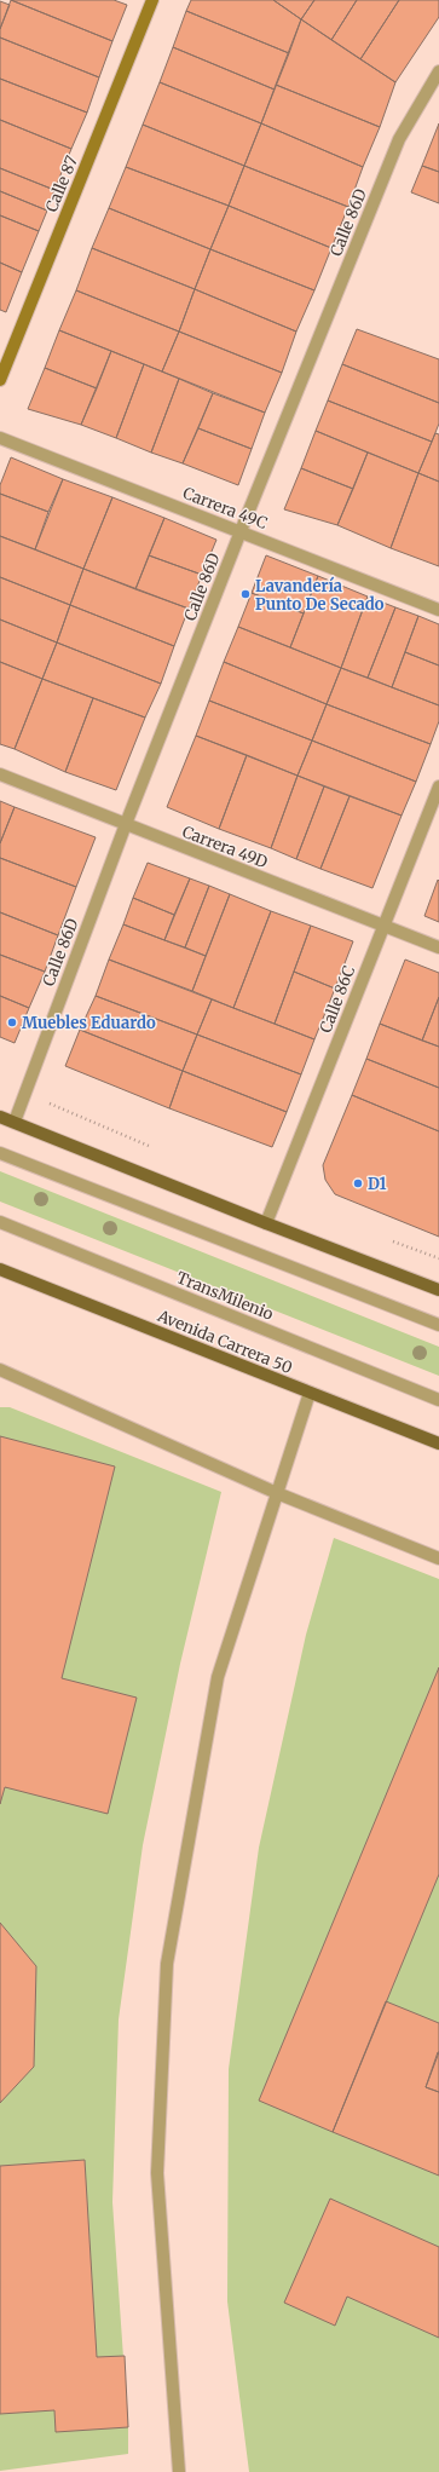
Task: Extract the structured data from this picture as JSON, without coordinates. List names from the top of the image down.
{
  "streets": {
    "main road": ["Avenida Carrera 50"],
    "street": [
      "Calle 87",
      "Calle 86D",
      "Carrera 49C",
      "Carrera 49D",
      "Calle 86C",
      "TransMilenio"
    ]
  },
  "crossings": [
    ["Calle 86D", "Carrera 49C"],
    ["Calle 86D", "Carrera 49D"],
    ["Carrera 49D", "Calle 86C"]
  ],
  "places": ["Lavandería Punto De Secado", "Muebles Eduardo", "D1"]
}
